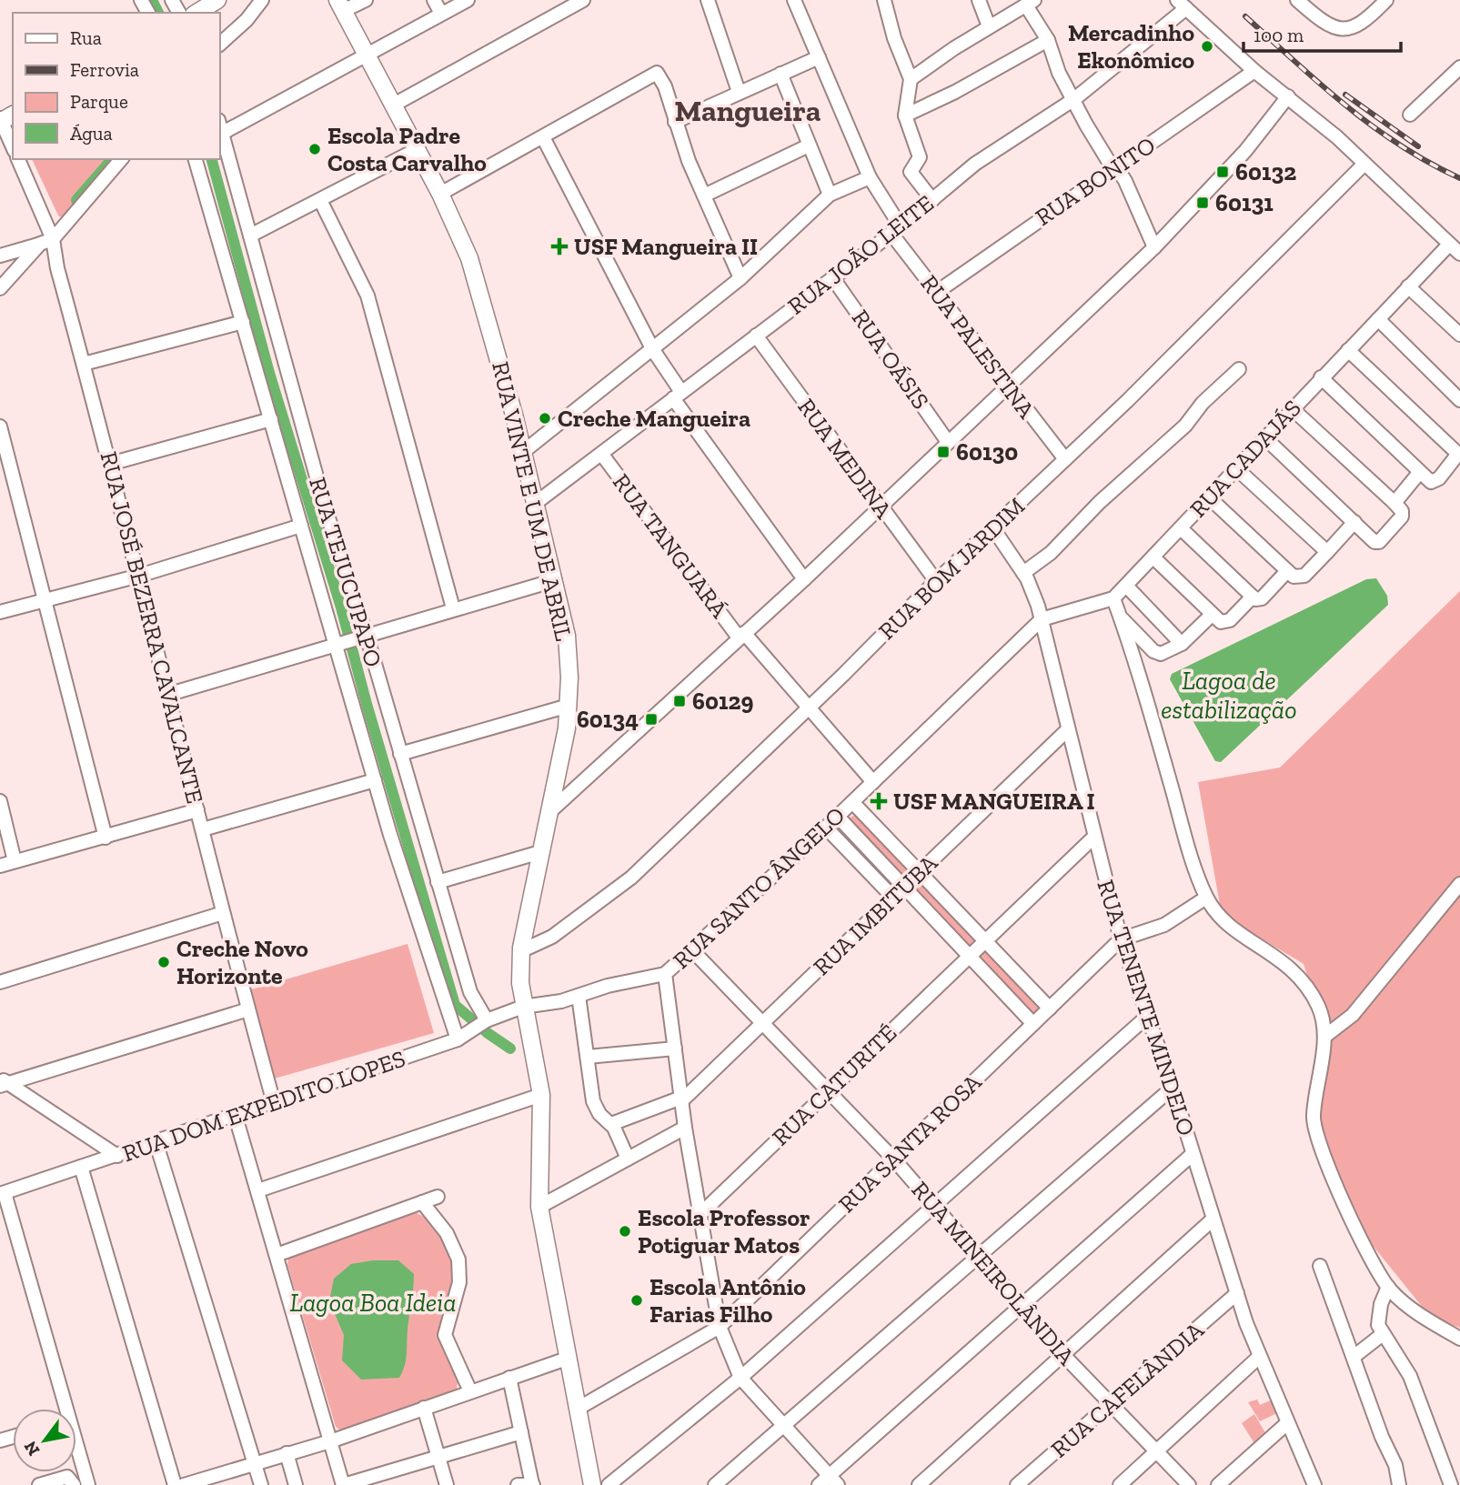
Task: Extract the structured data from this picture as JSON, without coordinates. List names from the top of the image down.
{
  "streets": {
    "main road": ["RUA VINTE E UM DE ABRIL"],
    "street": [
      "RUA BONITO",
      "RUA JOÃO LEITE",
      "RUA PALESTINA",
      "RUA OÁSIS",
      "RUA MEDINA",
      "RUA CADAJÁS",
      "RUA TANGUARÁ",
      "RUA BOM JARDIM",
      "RUA TEJUCUPAPO",
      "RUA JOSÉ BEZERRA CAVALCANTE",
      "RUA SANTO ÂNGELO",
      "RUA IMBITUBA",
      "RUA TENENTE MINDELO",
      "RUA CATURITÉ",
      "RUA DOM EXPEDITO LOPES",
      "RUA SANTA ROSA",
      "RUA MINEIROLÂNDIA",
      "RUA CAFELÂNDIA"
    ]
  },
  "crossings": [
    ["RUA BONITO", "RUA PALESTINA"],
    ["RUA JOÃO LEITE", "RUA PALESTINA"],
    ["RUA JOÃO LEITE", "RUA OÁSIS"],
    ["RUA JOÃO LEITE", "RUA MEDINA"],
    ["RUA JOÃO LEITE", "RUA VINTE E UM DE ABRIL"],
    ["RUA JOÃO LEITE", "RUA TANGUARÁ"],
    ["RUA PALESTINA", "RUA BOM JARDIM"],
    ["RUA MEDINA", "RUA BOM JARDIM"],
    ["RUA CADAJÁS", "RUA SANTO ÂNGELO"],
    ["RUA VINTE E UM DE ABRIL", "RUA BOM JARDIM"],
    ["RUA VINTE E UM DE ABRIL", "RUA SANTO ÂNGELO"],
    ["RUA VINTE E UM DE ABRIL", "RUA DOM EXPEDITO LOPES"],
    ["RUA VINTE E UM DE ABRIL", "RUA SANTA ROSA"],
    ["RUA TANGUARÁ", "RUA BOM JARDIM"],
    ["RUA TANGUARÁ", "RUA SANTO ÂNGELO"],
    ["RUA BOM JARDIM", "RUA TENENTE MINDELO"],
    ["RUA TEJUCUPAPO", "RUA DOM EXPEDITO LOPES"],
    ["RUA JOSÉ BEZERRA CAVALCANTE", "RUA DOM EXPEDITO LOPES"],
    ["RUA SANTO ÂNGELO", "RUA TENENTE MINDELO"],
    ["RUA SANTO ÂNGELO", "RUA DOM EXPEDITO LOPES"],
    ["RUA SANTO ÂNGELO", "RUA MINEIROLÂNDIA"],
    ["RUA IMBITUBA", "RUA TENENTE MINDELO"],
    ["RUA IMBITUBA", "RUA MINEIROLÂNDIA"],
    ["RUA TENENTE MINDELO", "RUA SANTA ROSA"],
    ["RUA TENENTE MINDELO", "RUA CAFELÂNDIA"],
    ["RUA CATURITÉ", "RUA MINEIROLÂNDIA"],
    ["RUA SANTA ROSA", "RUA MINEIROLÂNDIA"],
    ["RUA MINEIROLÂNDIA", "RUA CAFELÂNDIA"]
  ],
  "districts": ["Mangueira"],
  "water": ["Lagoa de estabilização", "Lagoa Boa Ideia"],
  "places": {
    "other": [
      "Mercadinho Ekonômico",
      "Escola Padre Costa Carvalho",
      "Creche Mangueira",
      "Creche Novo Horizonte",
      "Escola Professor Potiguar Matos",
      "Escola Antônio Farias Filho"
    ],
    "transit": [
      "60132",
      "60131",
      "60130",
      "60129",
      "60134"
    ],
    "health": ["USF Mangueira II", "USF MANGUEIRA I"]
  },
  "legend": [
    "Rua",
    "Ferrovia",
    "Parque",
    "Água"
  ],
  "scale_bar": "100 m",
  "north": "bottom left"
}
